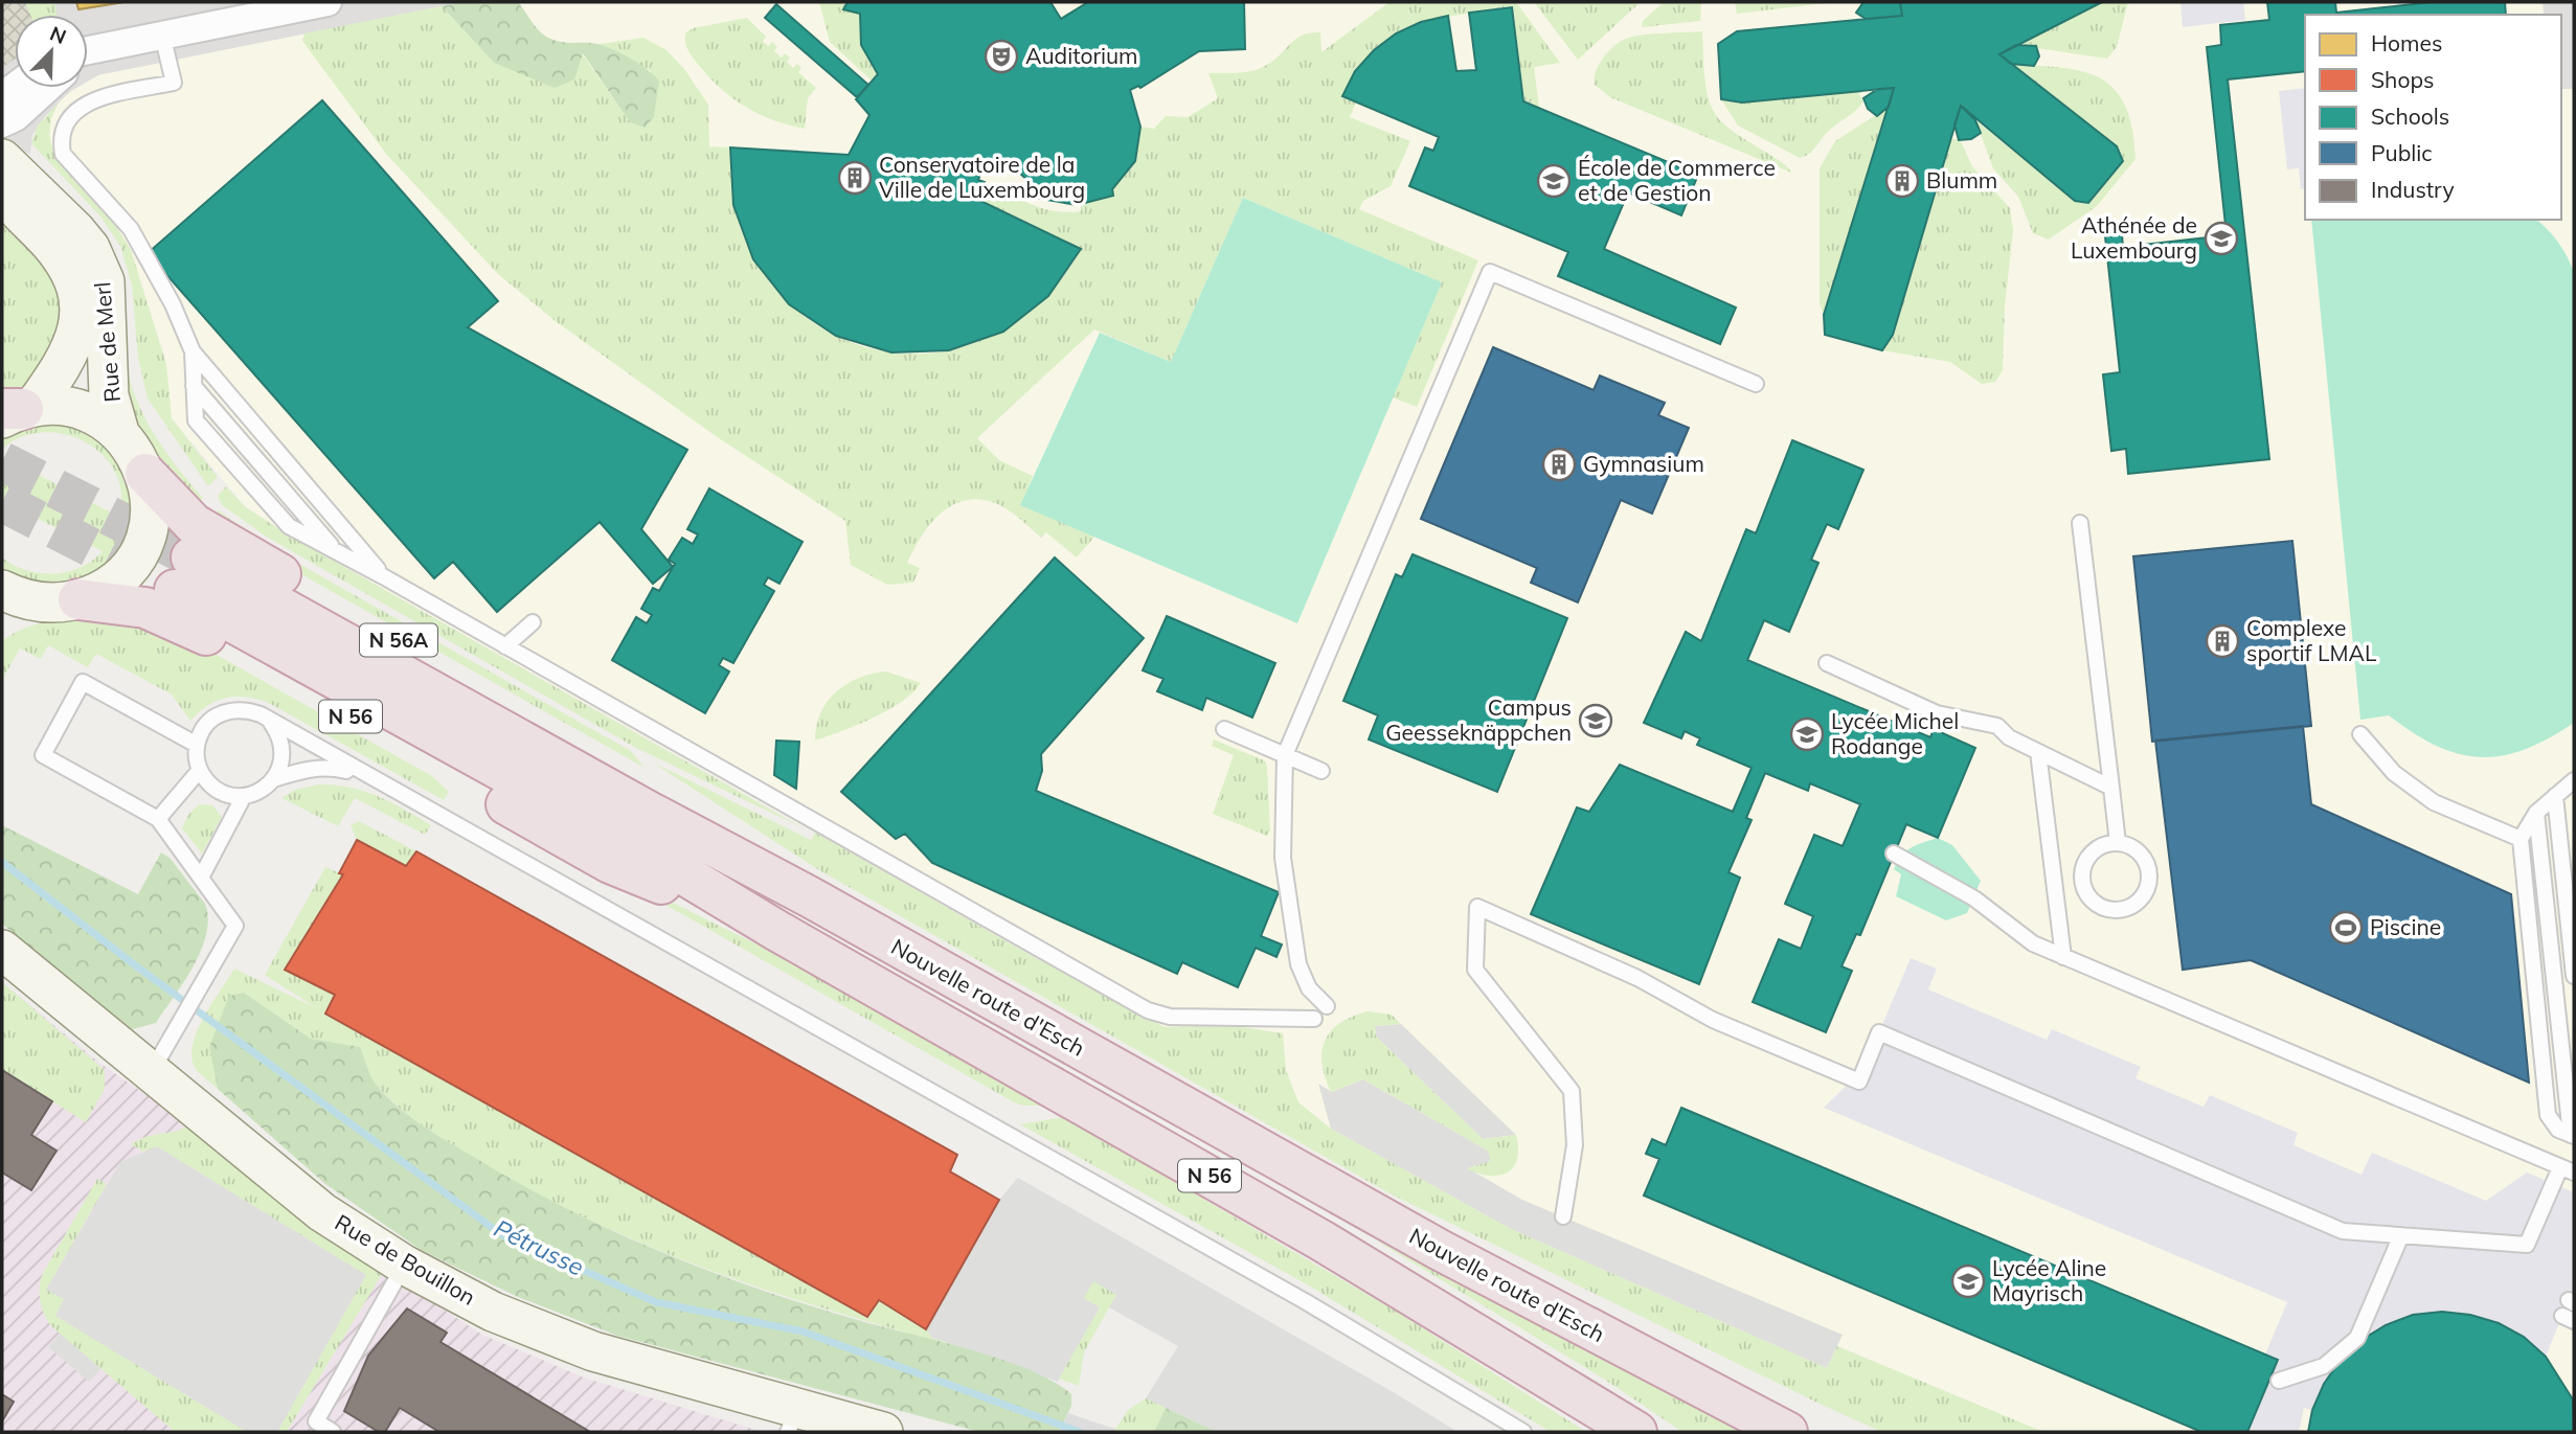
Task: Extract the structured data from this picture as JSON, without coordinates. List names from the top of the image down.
{
  "streets": {
    "highway": ["N 56A", "N 56", "Nouvelle route d'Esch"],
    "street": ["Rue de Merl", "Rue de Bouillon"]
  },
  "crossings": [
    ["N 56A", "Nouvelle route d'Esch"],
    ["N 56", "Nouvelle route d'Esch"]
  ],
  "water": ["Pétrusse"],
  "places": {
    "theatre": ["Auditorium"],
    "building": [
      "Conservatoire de la Ville de Luxembourg",
      "Blumm",
      "Gymnasium",
      "Complexe sportif LMAL"
    ],
    "school or university": [
      "École de Commerce et de Gestion",
      "Athénée de Luxembourg",
      "Campus Geesseknäppchen",
      "Lycée Michel Rodange",
      "Lycée Aline Mayrisch"
    ],
    "sports": ["Piscine"]
  },
  "legend": [
    "Homes",
    "Shops",
    "Schools",
    "Public",
    "Industry"
  ],
  "north": "top right"
}
